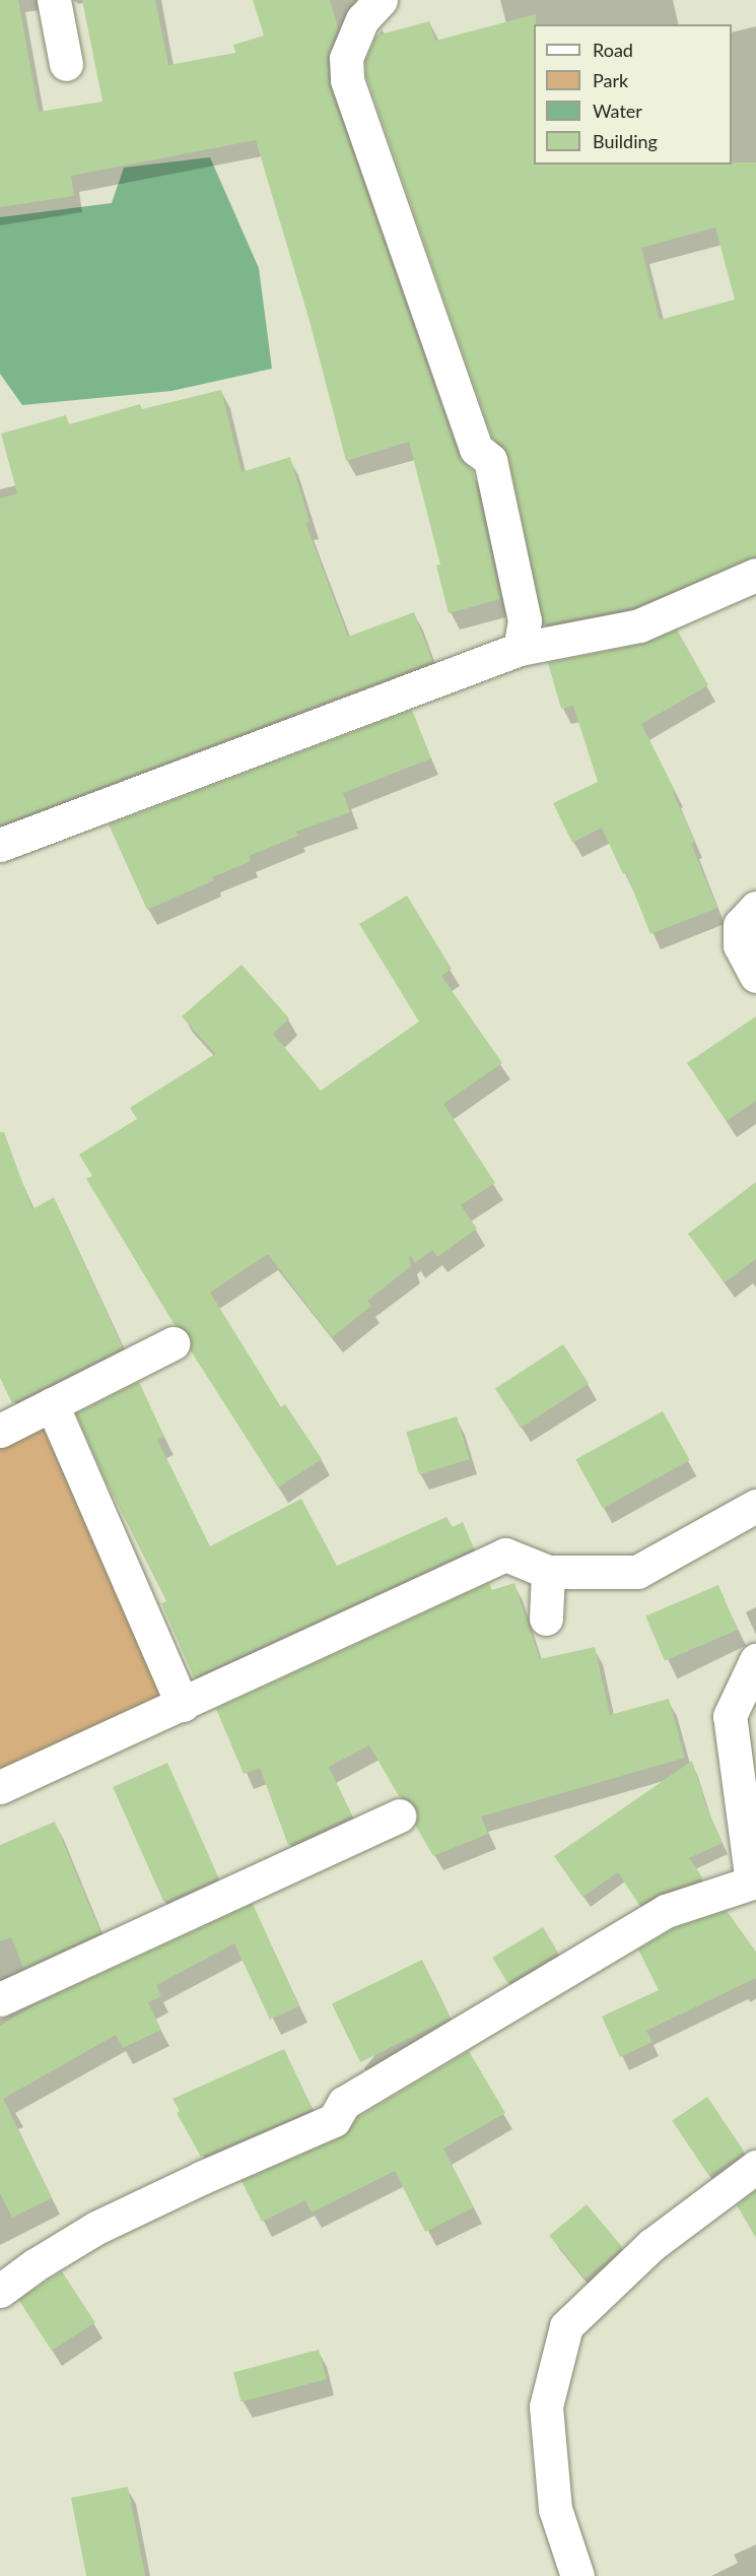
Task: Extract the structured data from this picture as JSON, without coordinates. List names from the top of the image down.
{
  "legend": [
    "Road",
    "Park",
    "Water",
    "Building"
  ]
}
